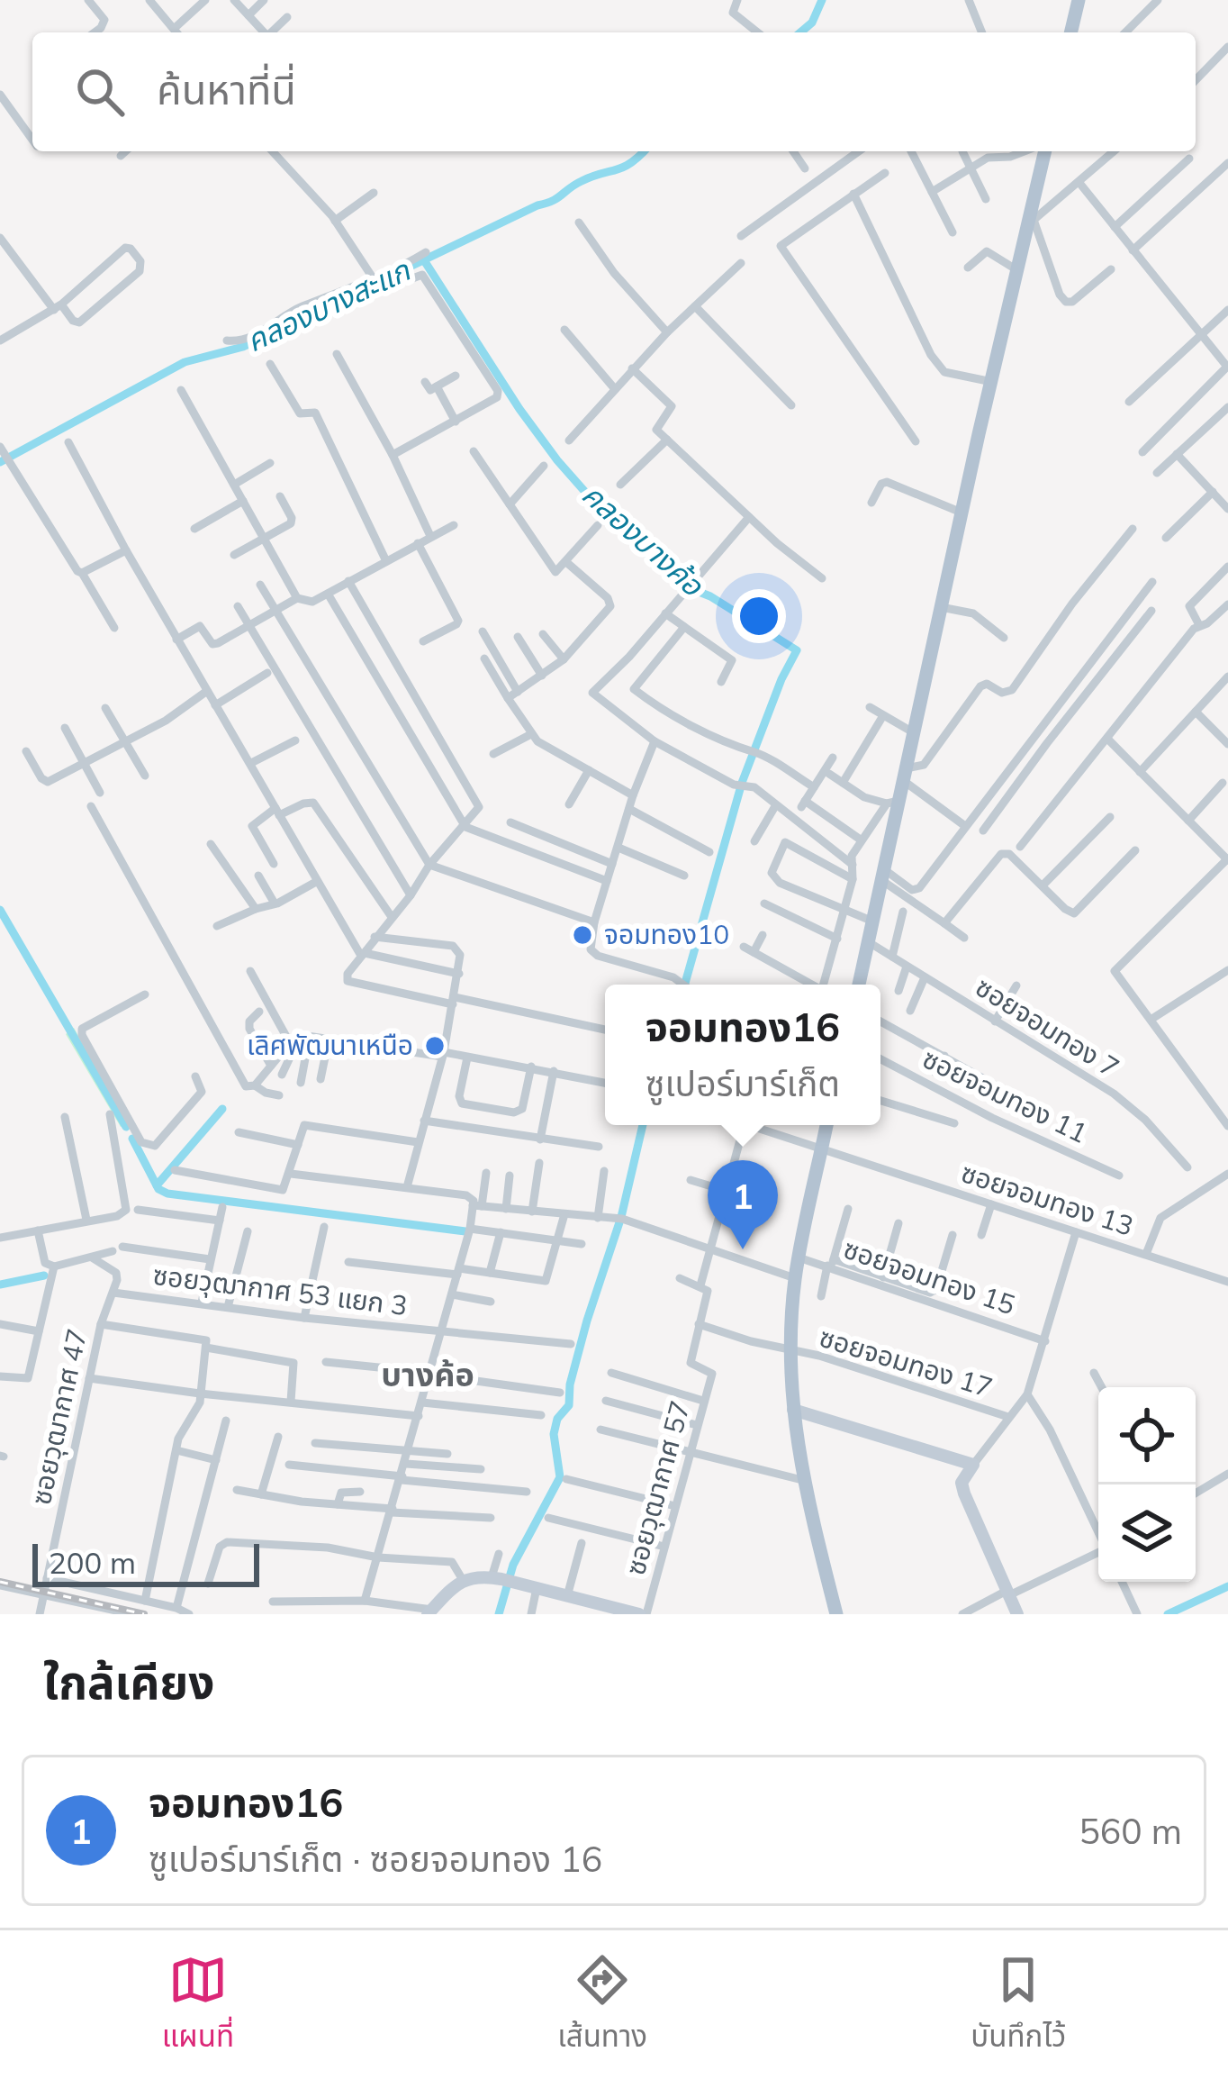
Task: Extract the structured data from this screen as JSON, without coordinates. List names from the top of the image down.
{
  "streets": {
    "street": [
      "ซอยจอมทอง 7",
      "ซอยจอมทอง 11",
      "ซอยจอมทอง 13",
      "ซอยจอมทอง 15",
      "ซอยวุฒากาศ 53 แยก 3",
      "ซอยจอมทอง 17",
      "ซอยวุฒากาศ 47",
      "ซอยวุฒากาศ 57"
    ]
  },
  "crossings": [
    ["ซอยวุฒากาศ 53 แยก 3", "ซอยวุฒากาศ 47"],
    ["ซอยจอมทอง 17", "ซอยวุฒากาศ 57"]
  ],
  "districts": ["บางค้อ"],
  "water": ["คลองบางสะแก", "คลองบางค้อ"],
  "places": ["จอมทอง10", "เลิศพัฒนาเหนือ"],
  "scale_bar": "200 m",
  "page": {
    "search": "ค้นหาที่นี่",
    "popup": ["จอมทอง16", "ซูเปอร์มาร์เก็ต"],
    "pins": "1",
    "scale": "200 m",
    "heading": "ใกล้เคียง",
    "list": [
      {
        "mark": "1",
        "name": "จอมทอง16",
        "note": "ซูเปอร์มาร์เก็ต · ซอยจอมทอง 16",
        "value": "560 m"
      }
    ],
    "nav": ["แผนที่", "เส้นทาง", "บันทึกไว้"]
  }
}
